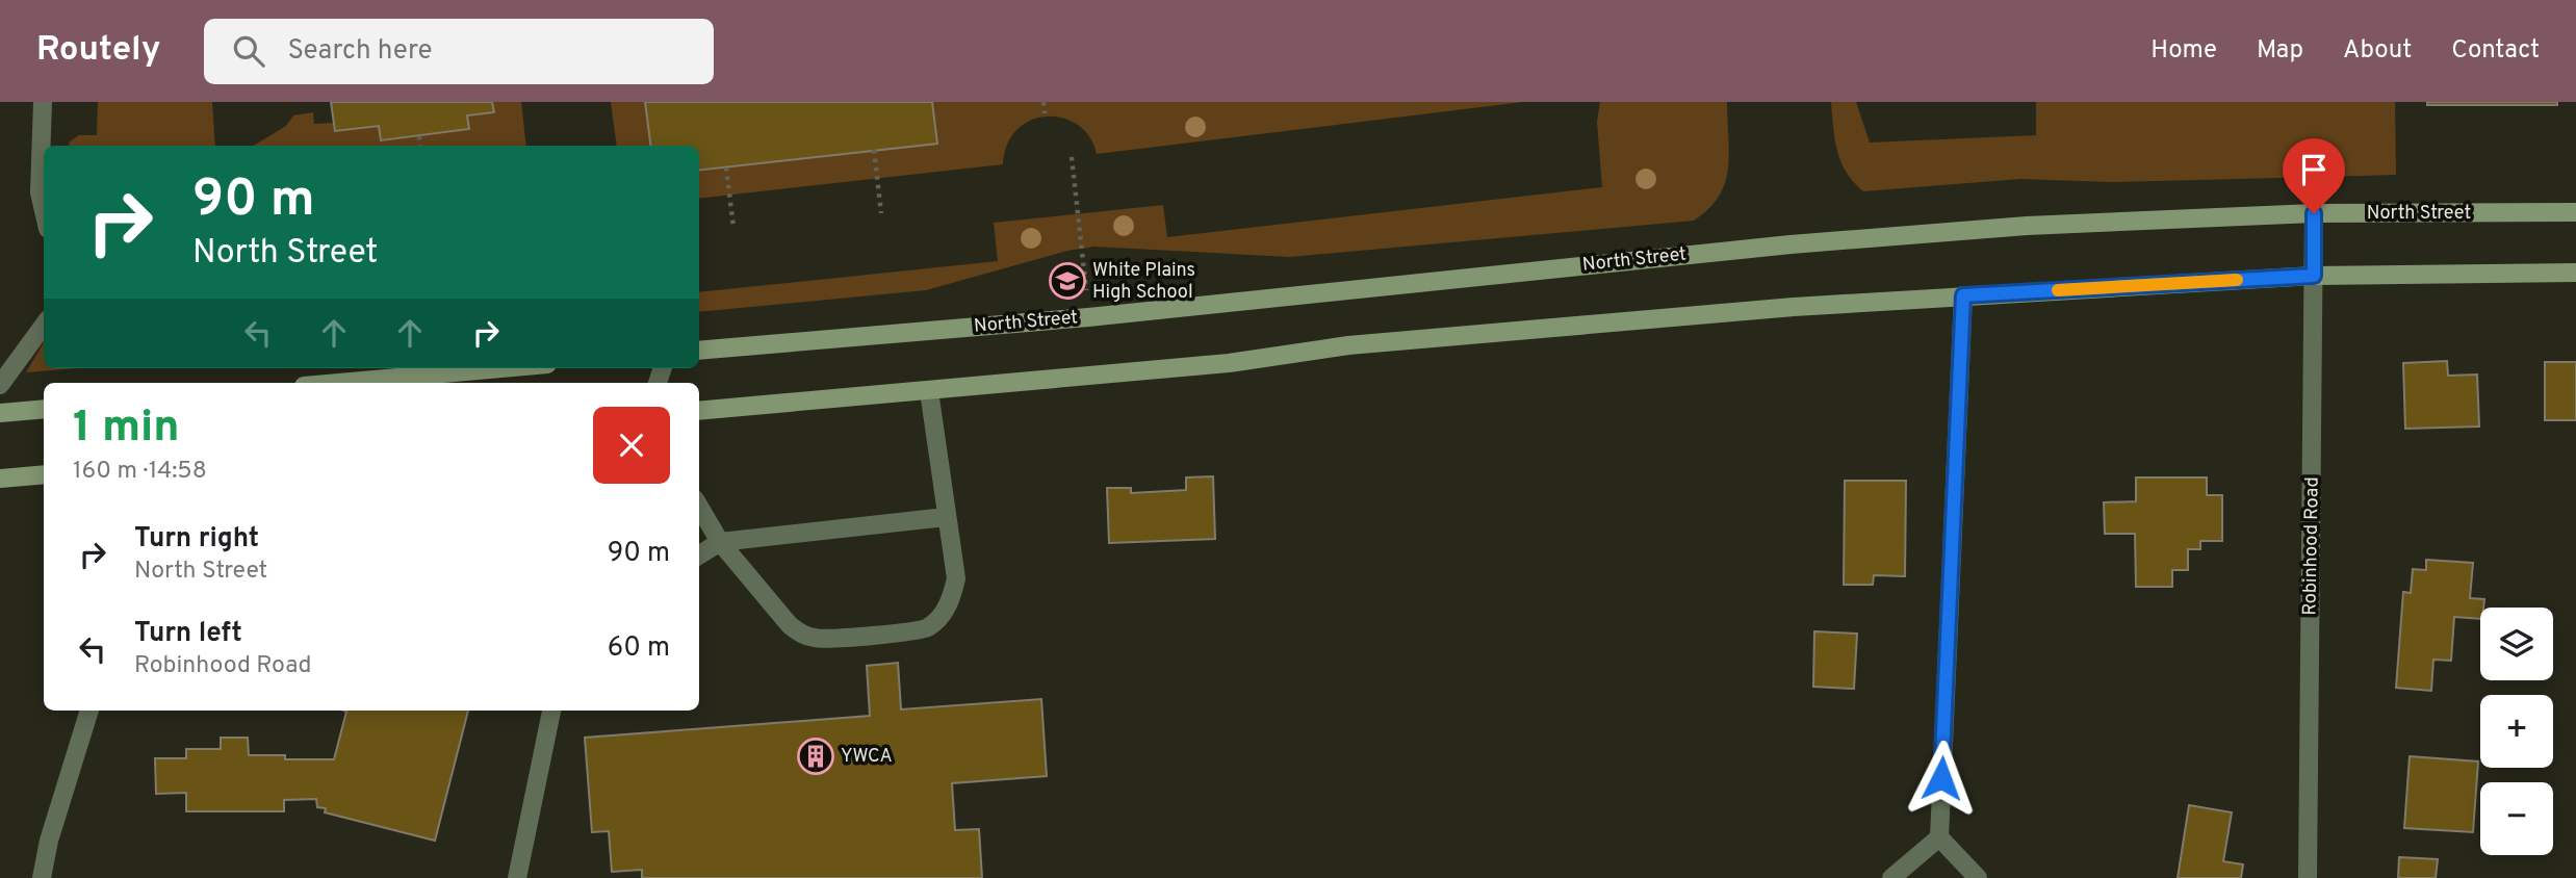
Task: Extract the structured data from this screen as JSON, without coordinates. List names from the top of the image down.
{
  "streets": {
    "main road": ["North Street"],
    "street": ["Robinhood Road"]
  },
  "crossings": [
    ["North Street", "Robinhood Road"]
  ],
  "places": {
    "school or university": ["White Plains High School"],
    "building": ["YWCA"]
  },
  "page": {
    "header": "Routely",
    "search": "Search here",
    "nav": [
      "Home",
      "Map",
      "About",
      "Contact"
    ],
    "turn": ["90 m", "North Street"],
    "heading": ["1 min", "160 m · 14:58"],
    "list": [
      {
        "name": "Turn right",
        "note": "North Street",
        "value": "90 m"
      },
      {
        "name": "Turn left",
        "note": "Robinhood Road",
        "value": "60 m"
      }
    ],
    "map_buttons": ["+", "−"]
  }
}
